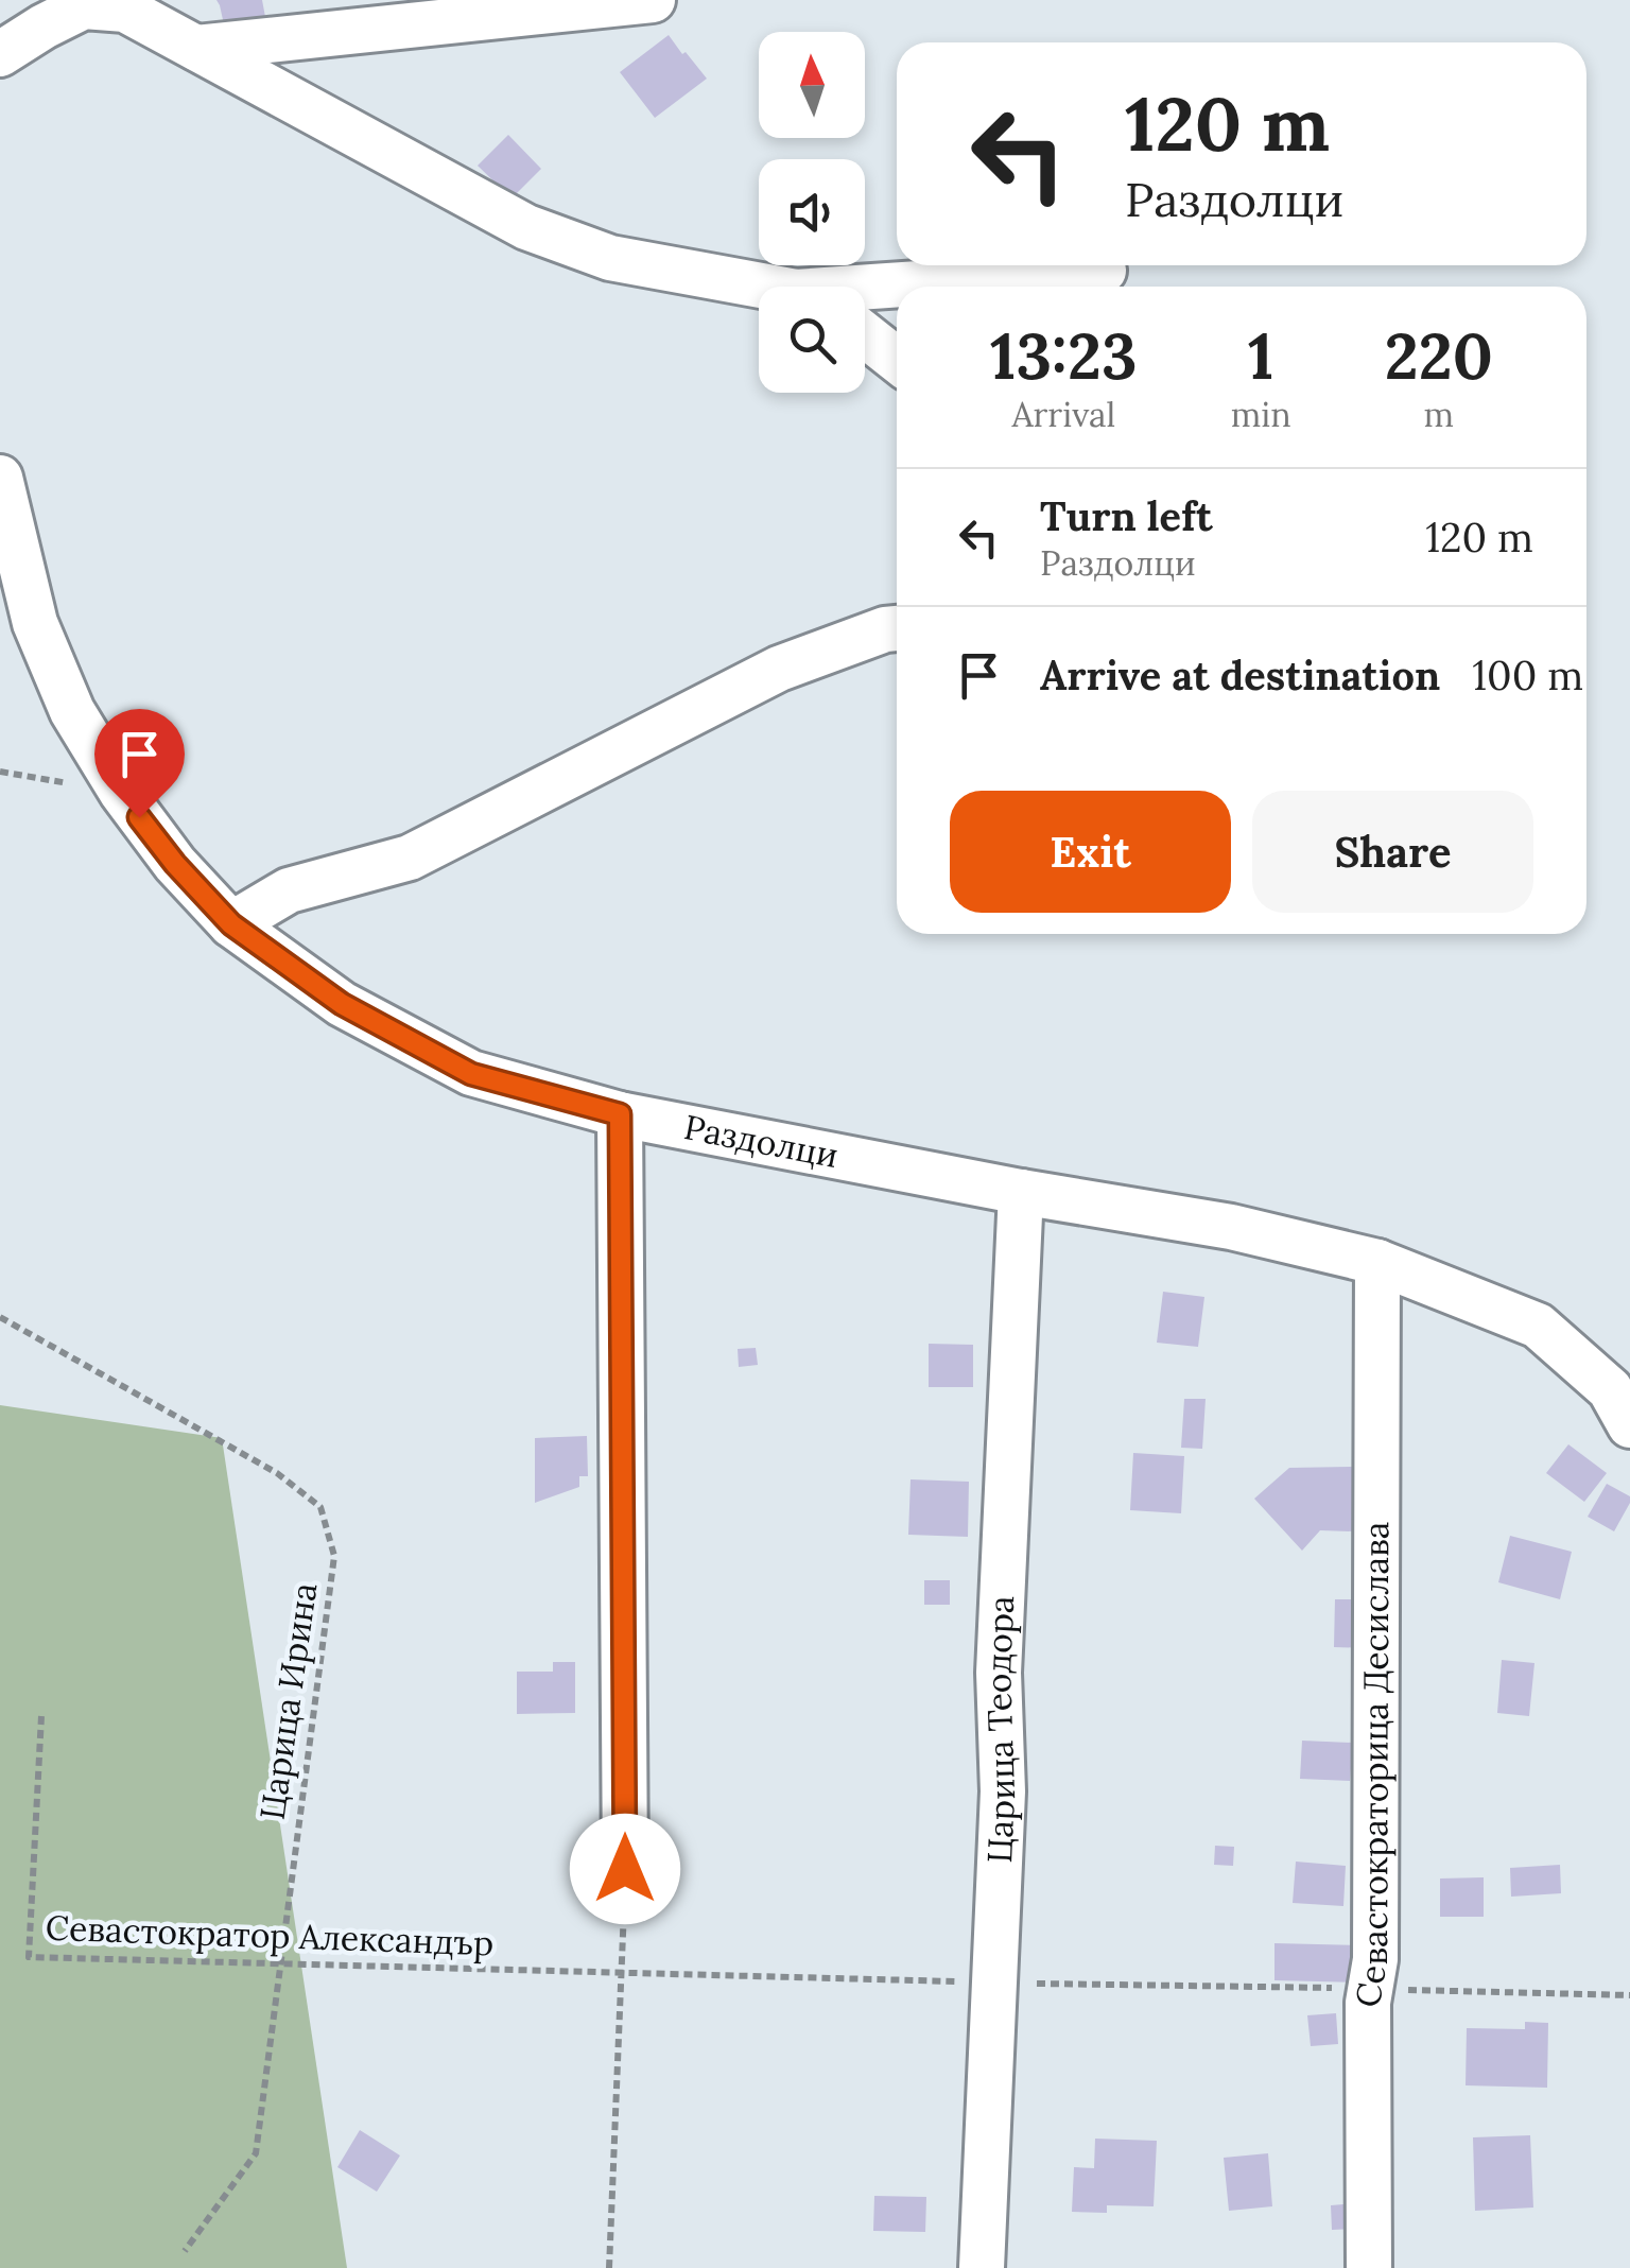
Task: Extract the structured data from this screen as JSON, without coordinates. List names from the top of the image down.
{
  "streets": {
    "street": ["Раздолци", "Царица Теодора", "Севастократорица Десислава"],
    "path": ["Царица Ирина", "Севастократор Александър"]
  },
  "crossings": [
    ["Раздолци", "Царица Теодора"],
    ["Раздолци", "Севастократорица Десислава"],
    ["Царица Ирина", "Севастократор Александър"]
  ],
  "north": "top",
  "page": {
    "turn": ["120 m", "Раздолци"],
    "eta": [
      "13:23",
      "Arrival",
      "1",
      "min",
      "220",
      "m"
    ],
    "list": [
      {
        "name": "Turn left",
        "note": "Раздолци",
        "value": "120 m"
      },
      {
        "name": "Arrive at destination",
        "value": "100 m"
      }
    ],
    "buttons": ["Exit", "Share"]
  }
}
